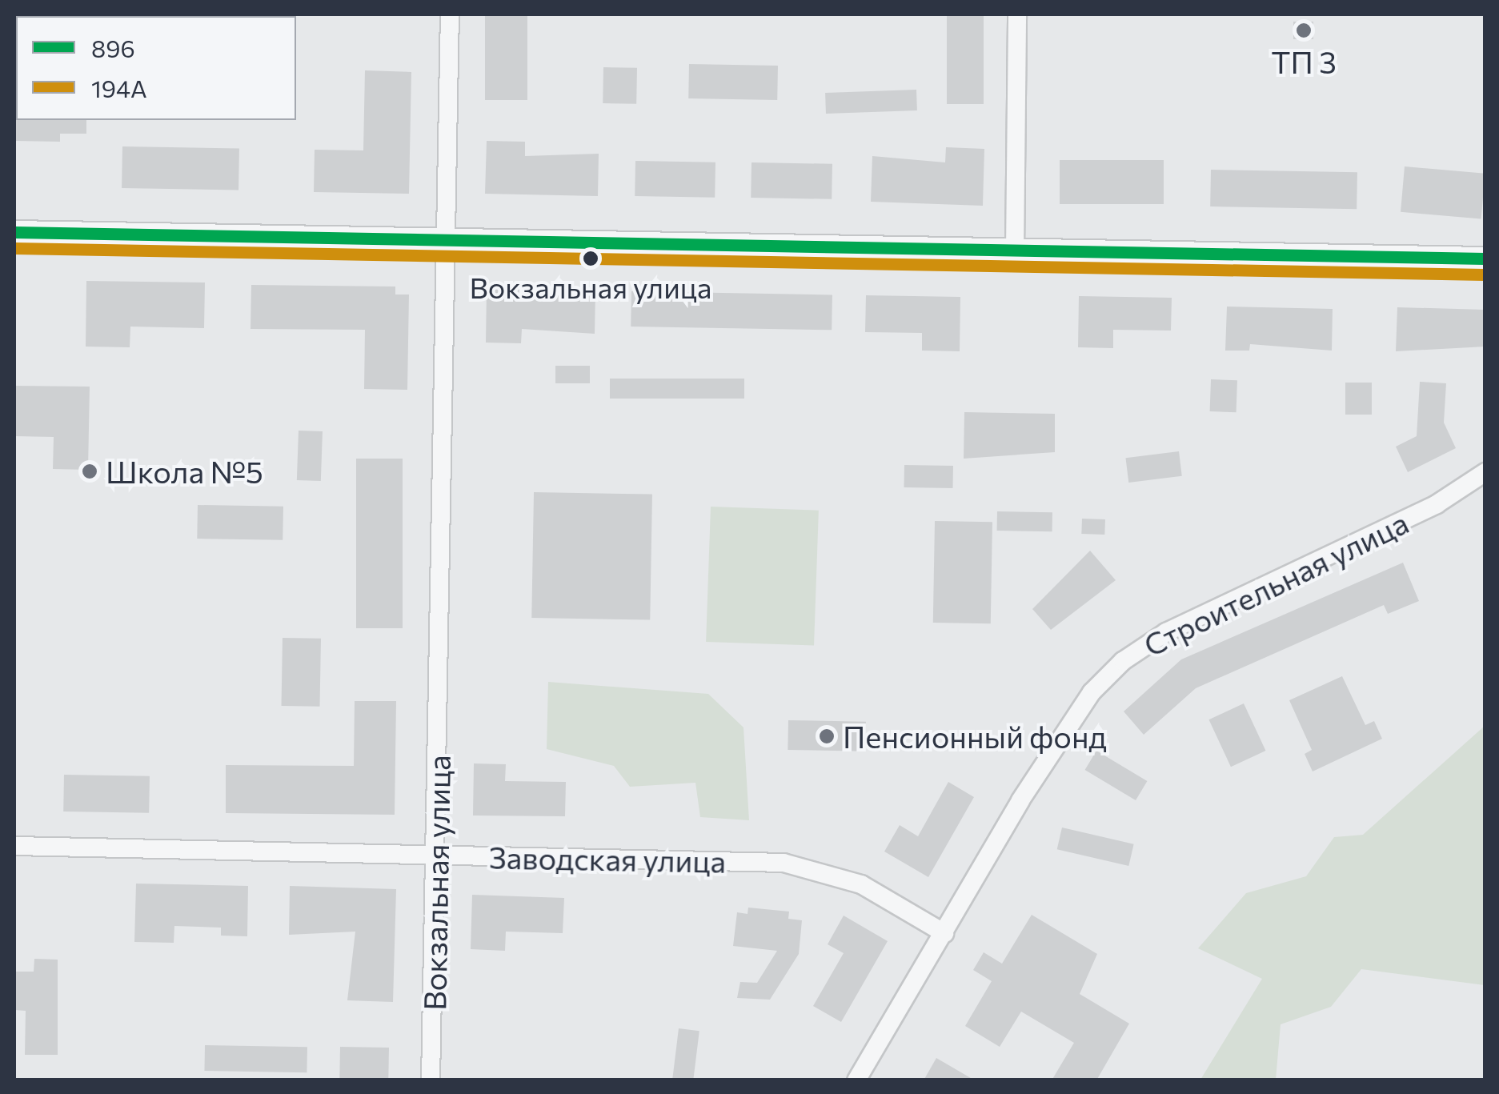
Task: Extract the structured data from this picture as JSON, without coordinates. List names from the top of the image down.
{
  "streets": {
    "street": ["Строительная улица", "Заводская улица", "Вокзальная улица"]
  },
  "crossings": [
    ["Строительная улица", "Заводская улица"],
    ["Заводская улица", "Вокзальная улица"]
  ],
  "places": [
    "ТП 3",
    "Вокзальная улица",
    "Школа №5",
    "Пенсионный фонд"
  ],
  "lines": ["transit line 896", "transit line 194А"],
  "legend": ["896", "194А"]
}
